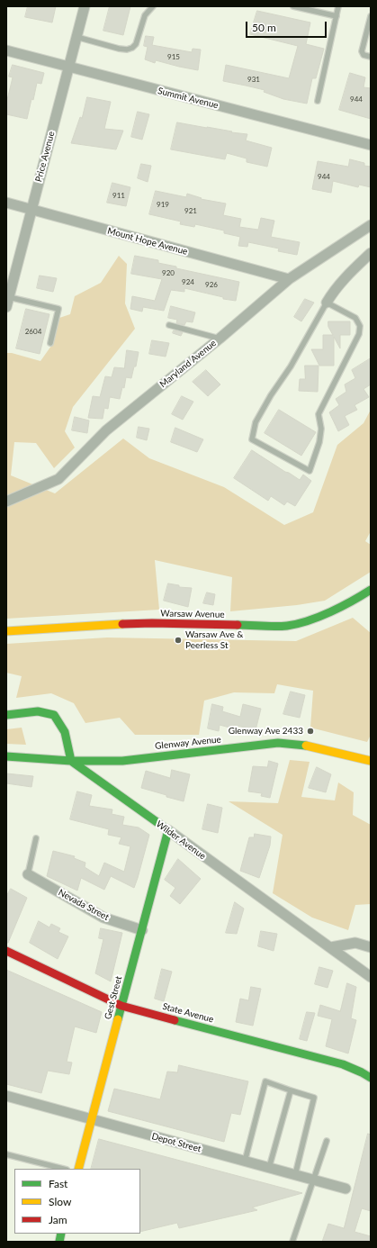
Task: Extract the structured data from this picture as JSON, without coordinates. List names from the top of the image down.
{
  "streets": {
    "main road": [
      "Warsaw Avenue",
      "Glenway Avenue",
      "Wilder Avenue",
      "Gest Street",
      "State Avenue"
    ],
    "street": [
      "Summit Avenue",
      "Price Avenue",
      "Mount Hope Avenue",
      "Maryland Avenue",
      "Nevada Street",
      "Depot Street"
    ]
  },
  "crossings": [
    ["Summit Avenue", "Price Avenue"],
    ["Price Avenue", "Mount Hope Avenue"],
    ["Mount Hope Avenue", "Maryland Avenue"],
    ["Glenway Avenue", "Wilder Avenue"],
    ["Wilder Avenue", "Gest Street"],
    ["Nevada Street", "Gest Street"],
    ["Gest Street", "State Avenue"],
    ["Gest Street", "Depot Street"]
  ],
  "places": ["Warsaw Ave & Peerless St", "Glenway Ave 2433"],
  "house_numbers": [
    "915",
    "931",
    "944",
    "944",
    "911",
    "919",
    "921",
    "920",
    "924",
    "926",
    "2604"
  ],
  "legend": ["Fast", "Slow", "Jam"],
  "scale_bar": "50 m"
}
